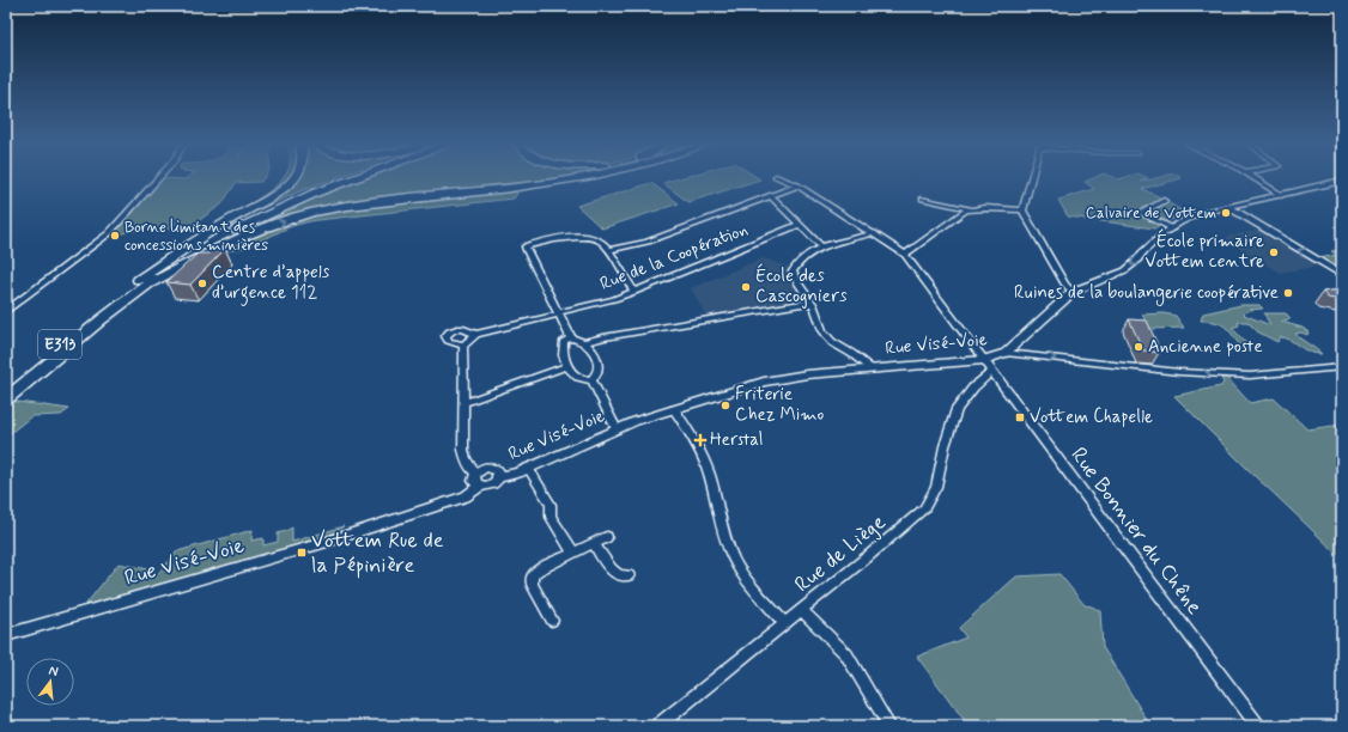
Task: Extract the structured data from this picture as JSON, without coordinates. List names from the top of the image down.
{
  "streets": {
    "highway": ["E313"],
    "street": [
      "Rue de la Coopération",
      "Rue Visé-Voie",
      "Rue Bonnier du Chêne",
      "Rue de Liège"
    ]
  },
  "crossings": [
    ["Rue Visé-Voie", "Rue Bonnier du Chêne"],
    ["Rue Bonnier du Chêne", "Rue de Liège"]
  ],
  "places": {
    "other": [
      "Calvaire de Vottem",
      "Borne limitant des concessions minières",
      "École primaire Vottem centre",
      "Centre d’appels d’urgence 112",
      "École des Cascogniers",
      "Ruines de la boulangerie coopérative",
      "Ancienne poste",
      "Friterie Chez Mimo"
    ],
    "transit": ["Vottem Chapelle", "Vottem Rue de la Pépinière"],
    "health": ["Herstal"]
  },
  "north": "top"
}
